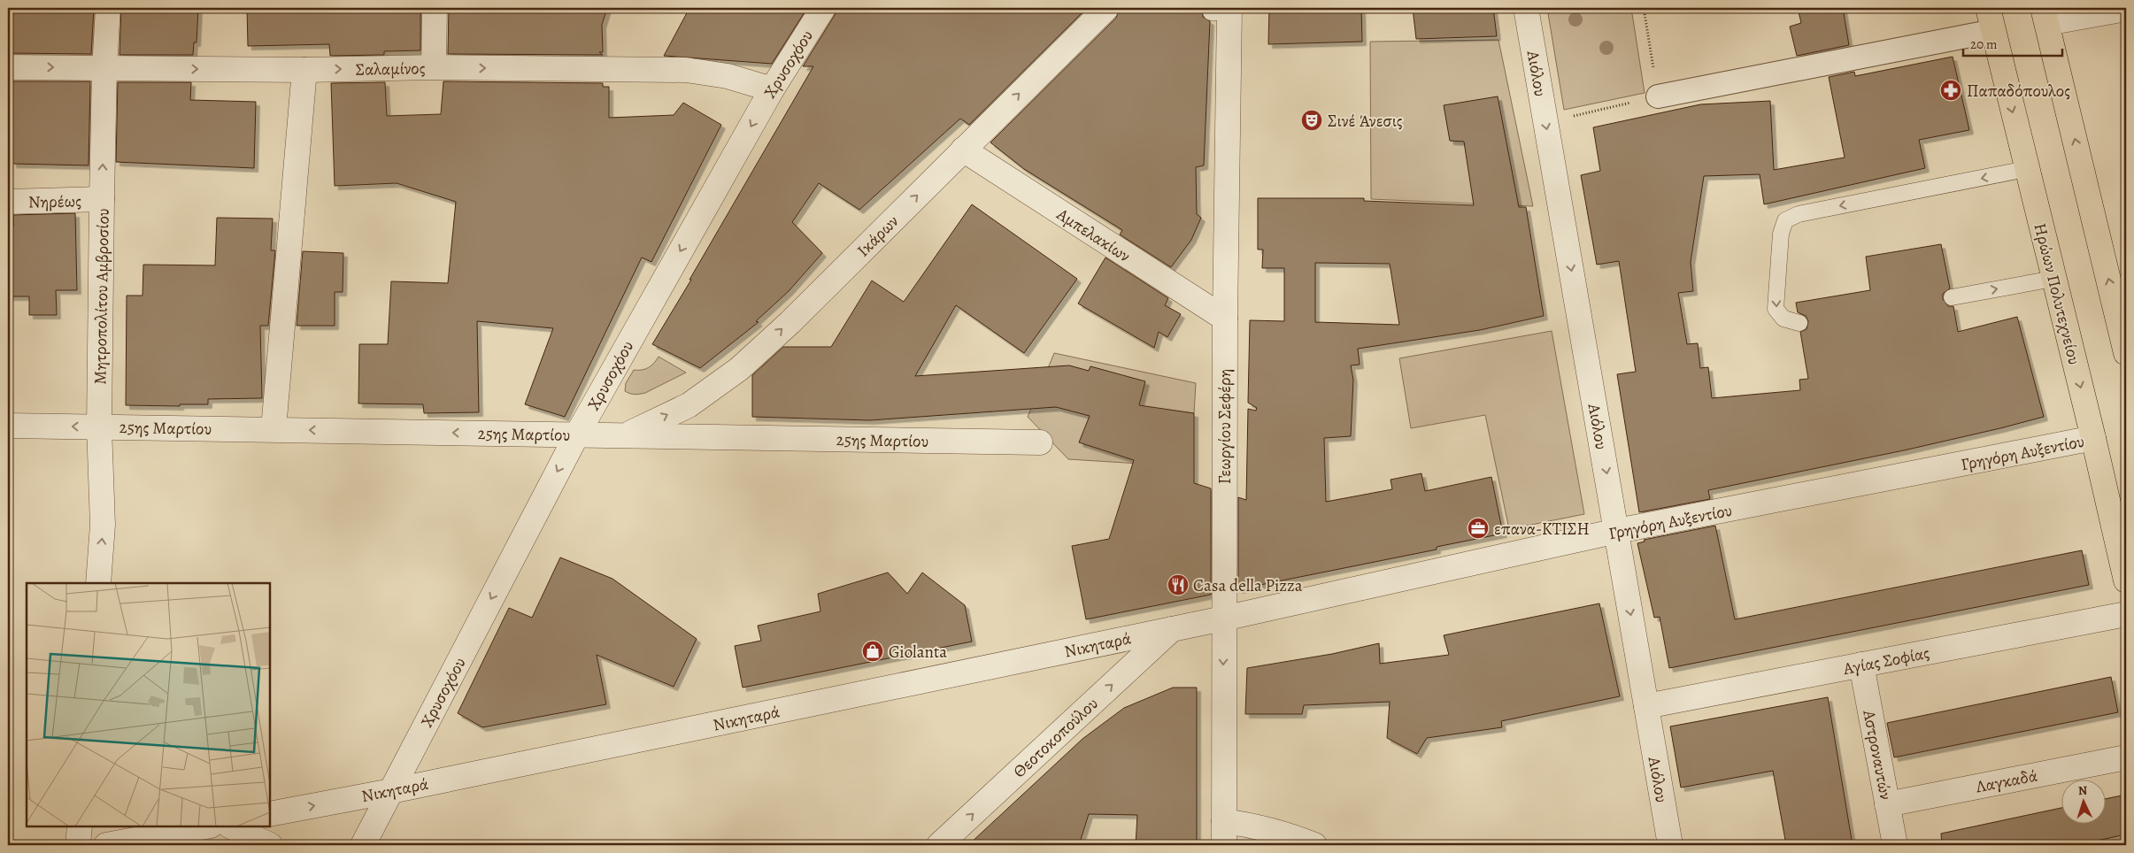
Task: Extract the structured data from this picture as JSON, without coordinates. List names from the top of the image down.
{
  "streets": {
    "main road": ["Ηρώων Πολυτεχνείου"],
    "street": [
      "Χρυσοχόου",
      "Σαλαμίνος",
      "Αιόλου",
      "Νηρέως",
      "Αμπελακίων",
      "Ικάρων",
      "Μητροπολίτου Αμβροσίου",
      "Γεωργίου Σεφέρη",
      "25ης Μαρτίου",
      "Γρηγόρη Αυξεντίου",
      "Νικηταρά",
      "Αγίας Σοφίας",
      "Θεοτοκοπούλου",
      "Αστροναυτών",
      "Λαγκαδά"
    ]
  },
  "crossings": [
    ["Χρυσοχόου", "Σαλαμίνος"],
    ["Χρυσοχόου", "25ης Μαρτίου"],
    ["Χρυσοχόου", "Νικηταρά"],
    ["Σαλαμίνος", "Μητροπολίτου Αμβροσίου"],
    ["Αιόλου", "Γρηγόρη Αυξεντίου"],
    ["Αιόλου", "Αγίας Σοφίας"],
    ["Νηρέως", "Μητροπολίτου Αμβροσίου"],
    ["Αμπελακίων", "Ικάρων"],
    ["Αμπελακίων", "Γεωργίου Σεφέρη"],
    ["Ικάρων", "25ης Μαρτίου"],
    ["Ηρώων Πολυτεχνείου", "Γρηγόρη Αυξεντίου"],
    ["Μητροπολίτου Αμβροσίου", "25ης Μαρτίου"],
    ["Γεωργίου Σεφέρη", "Γρηγόρη Αυξεντίου"],
    ["Γεωργίου Σεφέρη", "Νικηταρά"],
    ["Γρηγόρη Αυξεντίου", "Νικηταρά"],
    ["Νικηταρά", "Θεοτοκοπούλου"],
    ["Αγίας Σοφίας", "Αστροναυτών"],
    ["Αστροναυτών", "Λαγκαδά"]
  ],
  "one_way": [
    "Χρυσοχόου",
    "Σαλαμίνος",
    "Αιόλου",
    "Ικάρων",
    "25ης Μαρτίου",
    "Θεοτοκοπούλου"
  ],
  "places": {
    "pharmacy": ["Παπαδόπουλος"],
    "theatre": ["Σινέ Άνεσις"],
    "office": ["επανα-ΚΤΙΣΗ"],
    "restaurant": ["Casa della Pizza"],
    "shop": ["Giolanta"]
  },
  "scale_bar": "20 m",
  "north": "top"
}
